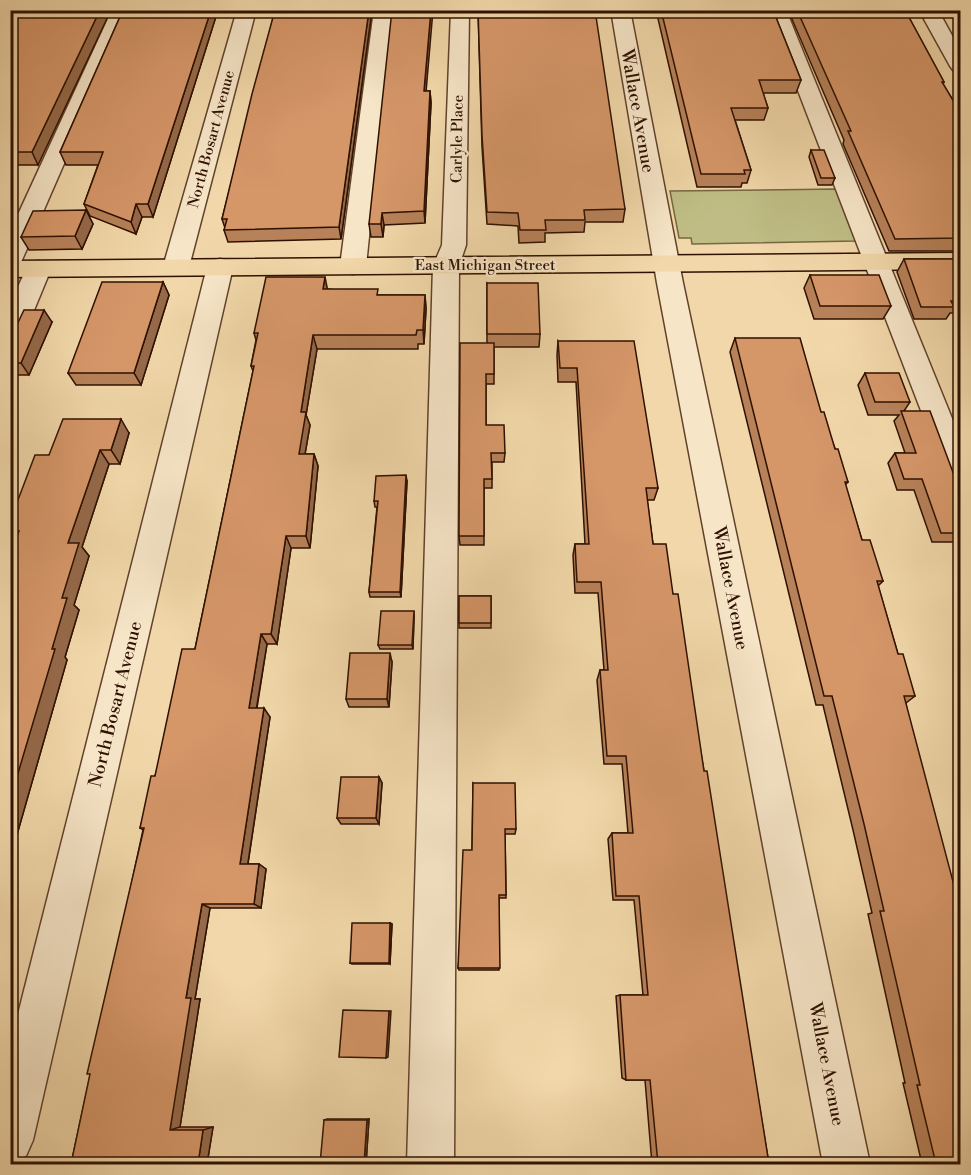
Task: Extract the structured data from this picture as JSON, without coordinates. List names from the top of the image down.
{
  "streets": {
    "main road": ["East Michigan Street"],
    "street": ["Wallace Avenue", "North Bosart Avenue", "Carlyle Place"]
  },
  "crossings": [
    ["Wallace Avenue", "East Michigan Street"],
    ["North Bosart Avenue", "East Michigan Street"],
    ["Carlyle Place", "East Michigan Street"]
  ]
}
